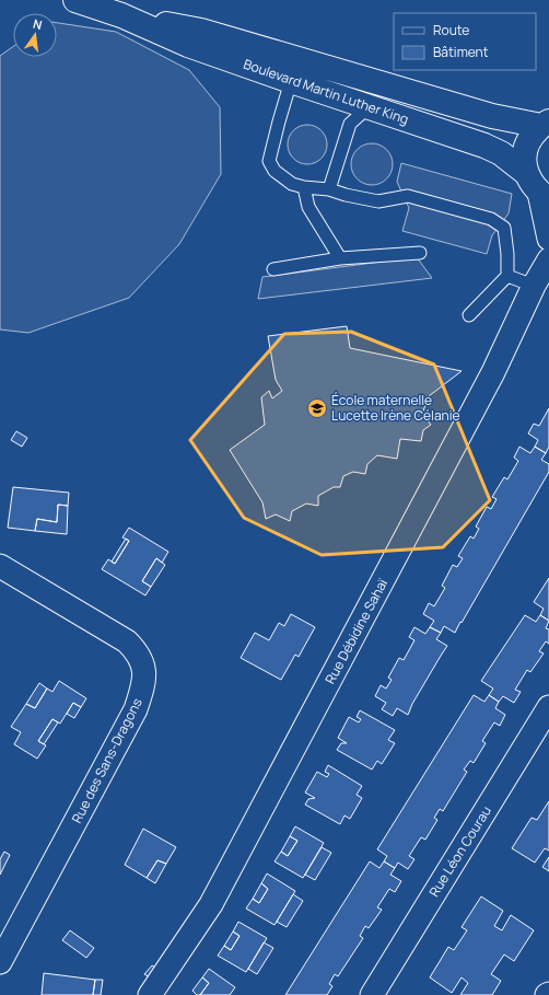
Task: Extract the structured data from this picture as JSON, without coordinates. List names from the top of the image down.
{
  "streets": {
    "main road": ["Boulevard Martin Luther King"],
    "street": ["Rue Débidine Sahaï", "Rue des Sans-Dragons", "Rue Léon Courau"]
  },
  "places": {
    "school or university": ["École maternelle Lucette Irène Célanie"]
  },
  "legend": ["Route", "Bâtiment"],
  "north": "top"
}
